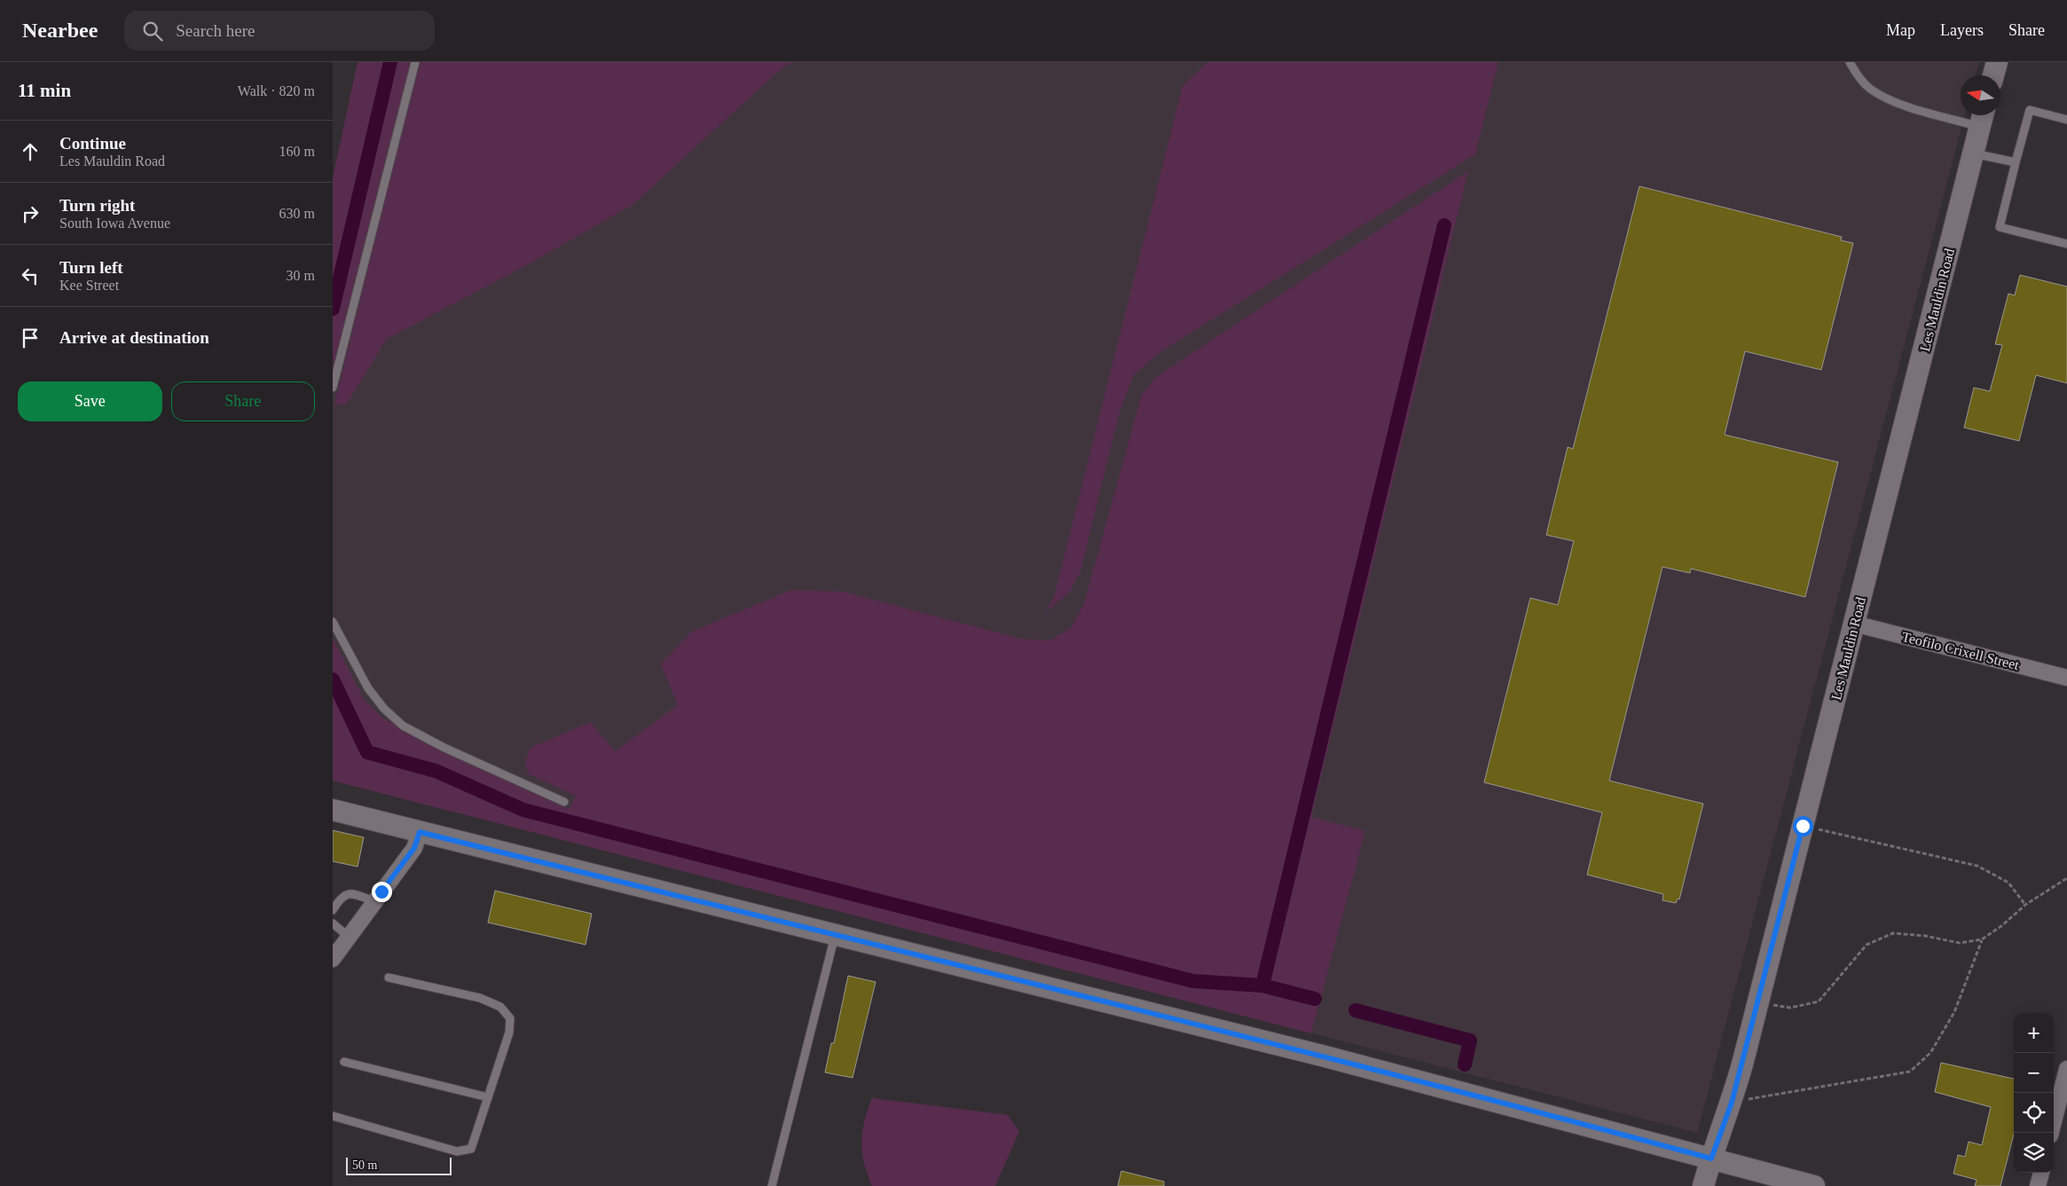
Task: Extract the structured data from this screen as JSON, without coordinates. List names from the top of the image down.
{
  "streets": {
    "street": ["Les Mauldin Road", "Teofilo Crixell Street"]
  },
  "crossings": [
    ["Les Mauldin Road", "Teofilo Crixell Street"]
  ],
  "scale_bar": "50 m",
  "north": "left",
  "page": {
    "header": "Nearbee",
    "search": "Search here",
    "nav": ["Map", "Layers", "Share"],
    "heading": ["11 min", "Walk · 820 m"],
    "list": [
      ["Continue", "Les Mauldin Road", "160 m"],
      ["Turn right", "South Iowa Avenue", "630 m"],
      ["Turn left", "Kee Street", "30 m"],
      "Arrive at destination"
    ],
    "buttons": ["Save", "Share"],
    "map_buttons": ["+", "−"],
    "scale": "50 m"
  }
}
